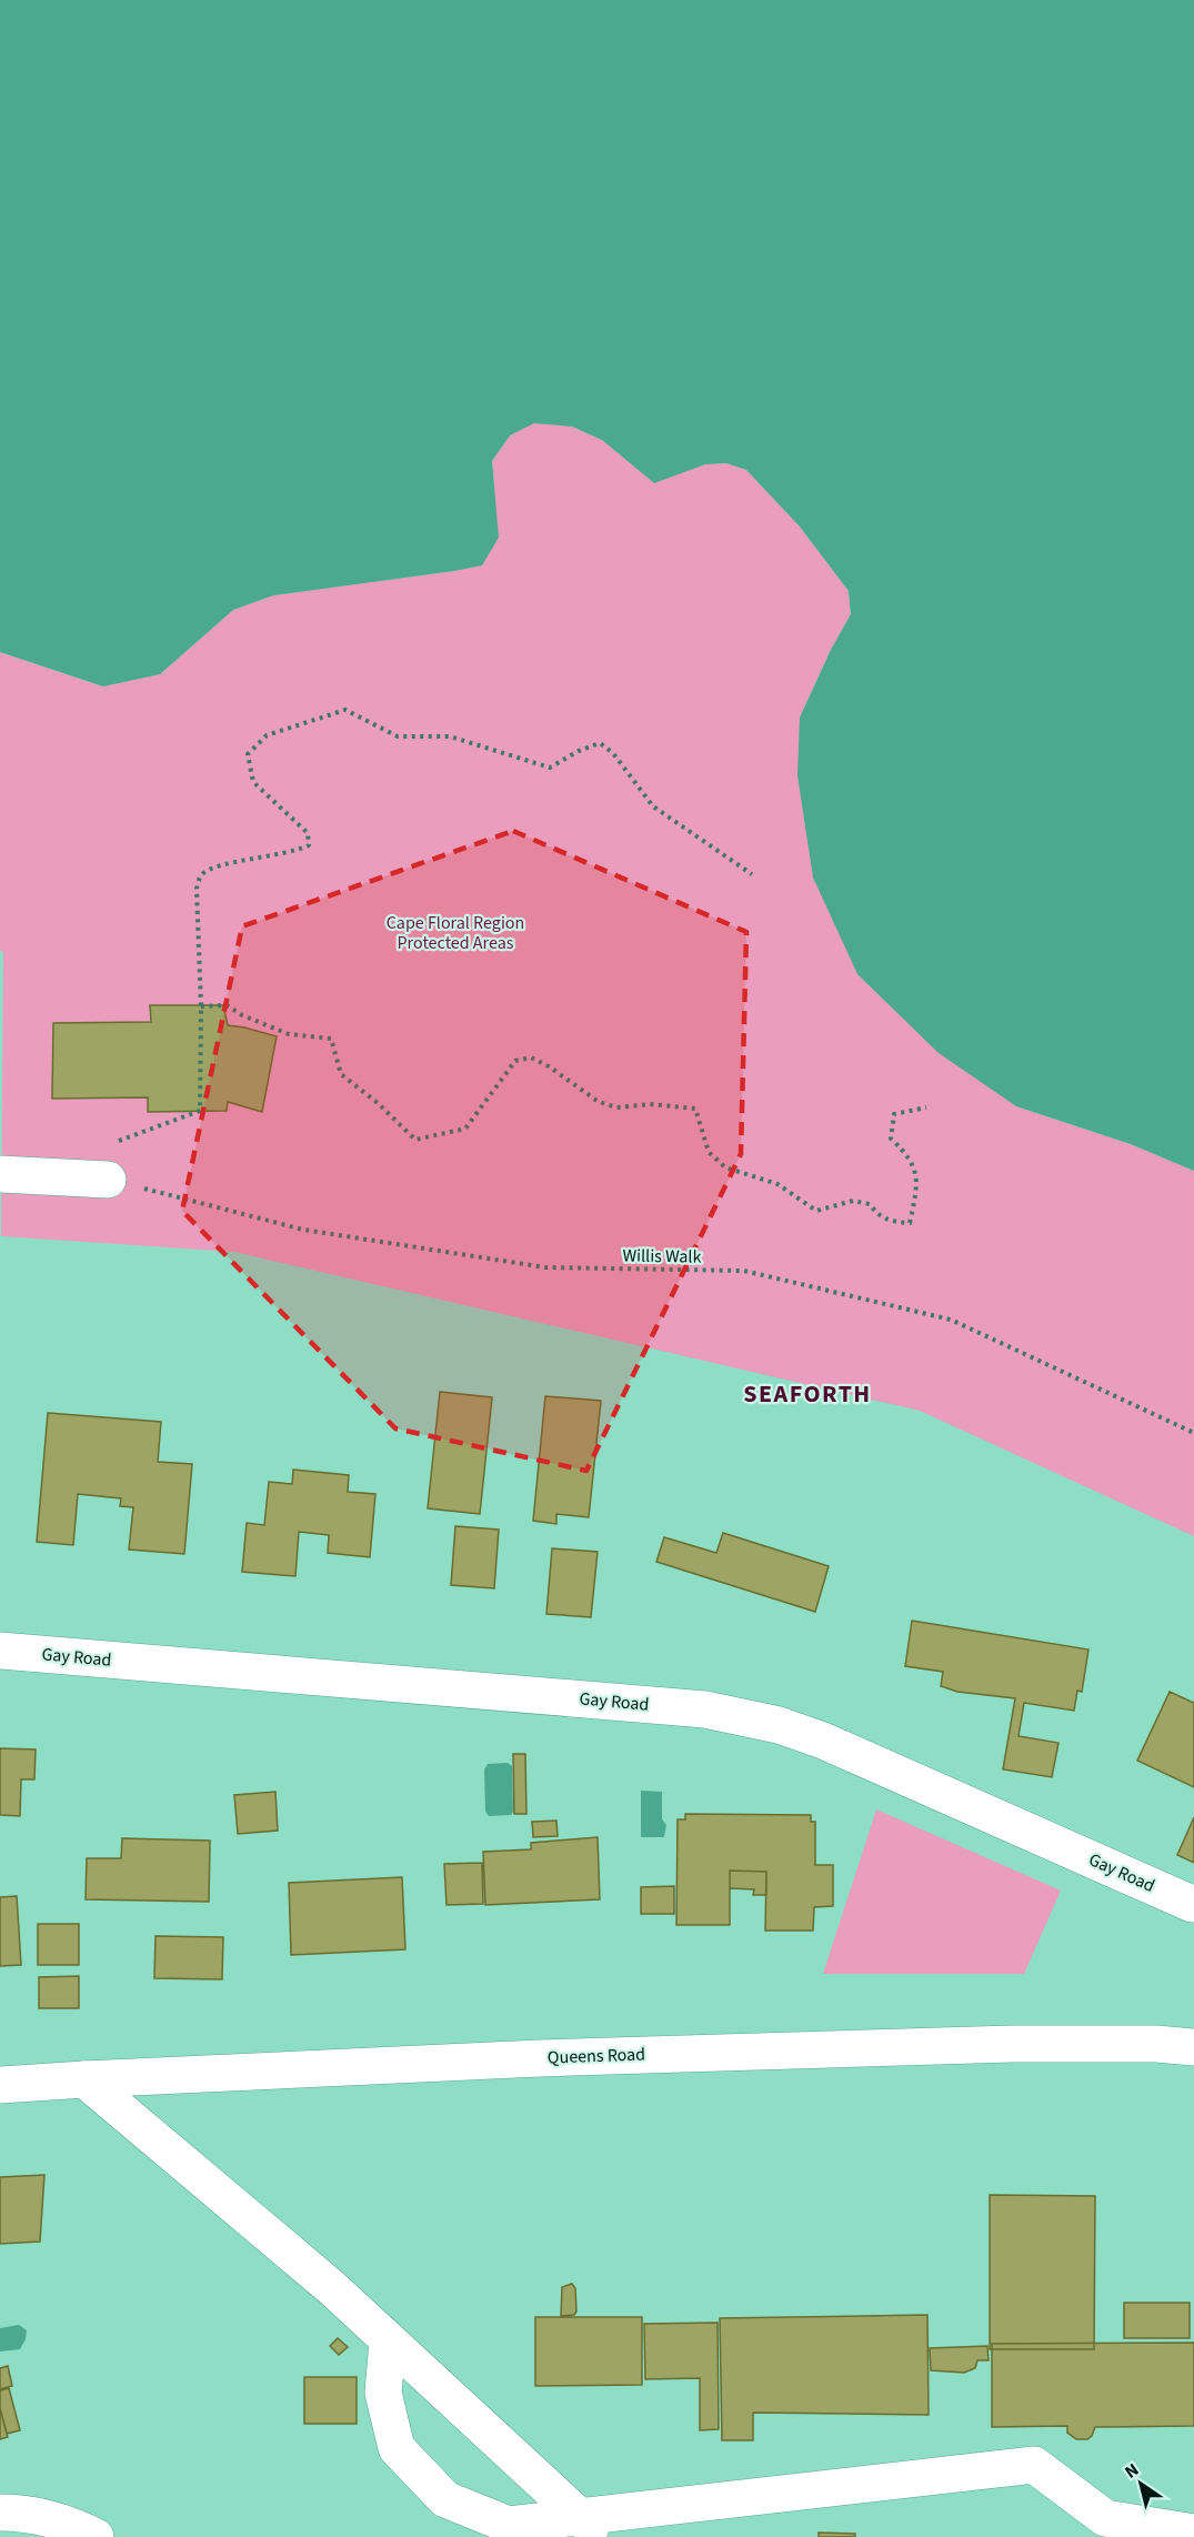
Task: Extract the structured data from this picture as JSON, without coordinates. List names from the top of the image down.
{
  "streets": {
    "street": ["Gay Road", "Queens Road"],
    "path": ["Willis Walk"]
  },
  "districts": ["SEAFORTH"],
  "parks": ["Cape Floral Region Protected Areas"],
  "north": "top left"
}
